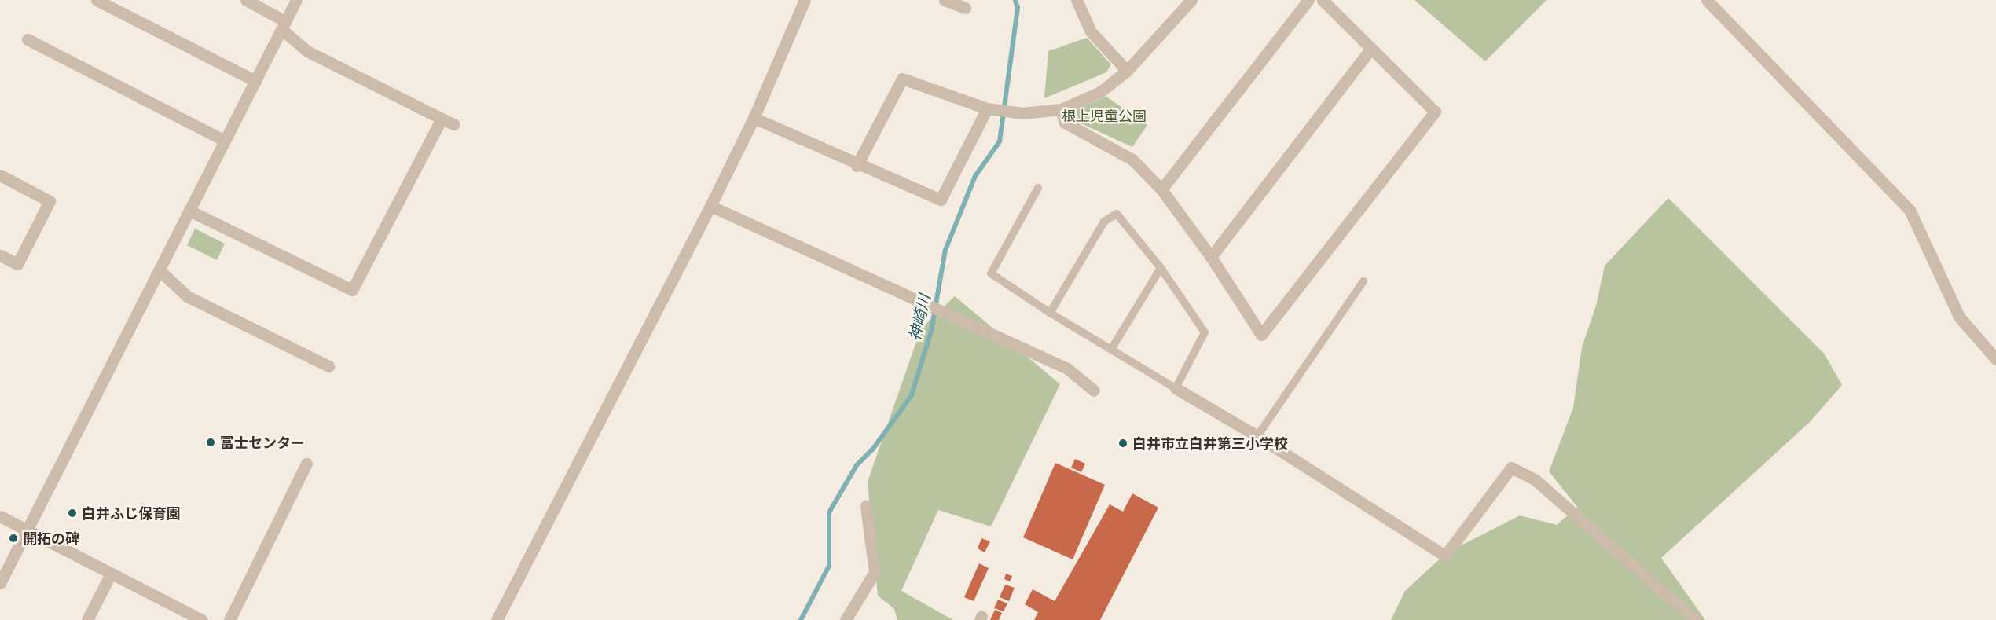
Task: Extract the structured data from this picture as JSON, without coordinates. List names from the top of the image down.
{
  "water": ["神崎川"],
  "parks": ["根上児童公園"],
  "places": [
    "冨士センター",
    "白井市立白井第三小学校",
    "白井ふじ保育園",
    "開拓の碑"
  ]
}
